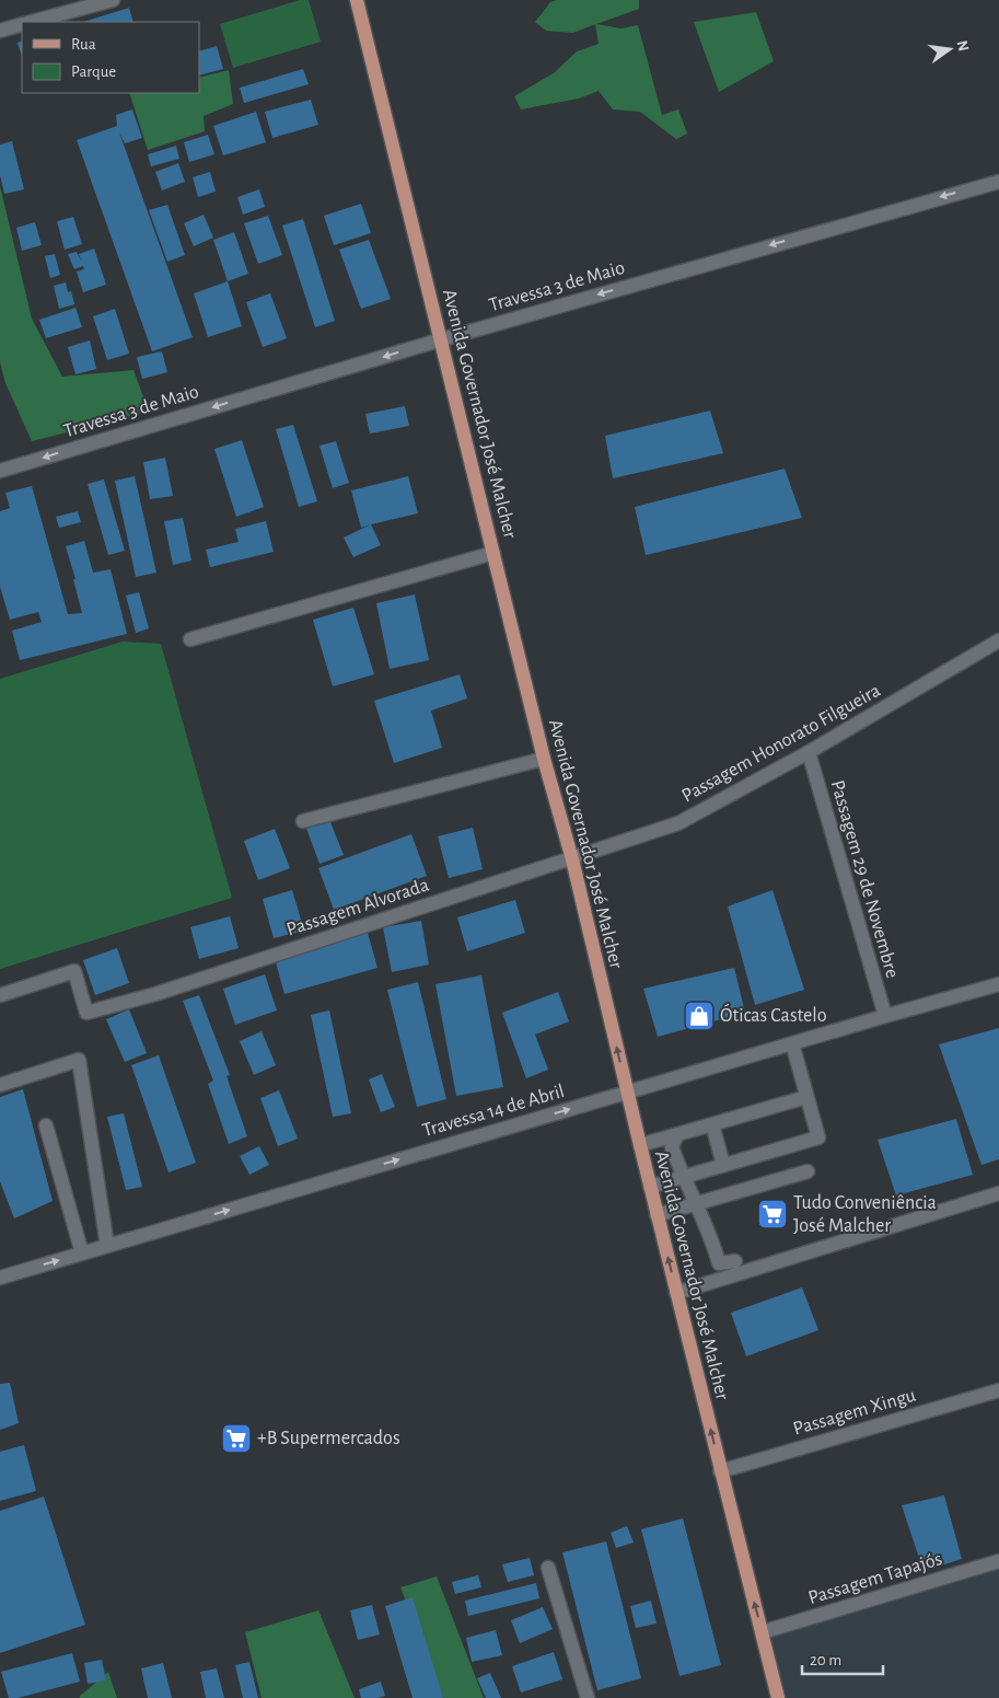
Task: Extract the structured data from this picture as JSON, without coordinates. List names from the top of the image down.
{
  "streets": {
    "main road": ["Avenida Governador José Malcher"],
    "street": [
      "Travessa 3 de Maio",
      "Passagem Honorato Filgueira",
      "Passagem 29 de Novembre",
      "Passagem Alvorada",
      "Travessa 14 de Abril",
      "Passagem Xingu",
      "Passagem Tapajós"
    ]
  },
  "crossings": [
    ["Travessa 3 de Maio", "Avenida Governador José Malcher"],
    ["Avenida Governador José Malcher", "Passagem Honorato Filgueira"],
    ["Avenida Governador José Malcher", "Passagem Alvorada"],
    ["Avenida Governador José Malcher", "Travessa 14 de Abril"],
    ["Avenida Governador José Malcher", "Passagem Xingu"],
    ["Avenida Governador José Malcher", "Passagem Tapajós"],
    ["Passagem Honorato Filgueira", "Passagem 29 de Novembre"],
    ["Passagem Honorato Filgueira", "Passagem Alvorada"],
    ["Passagem 29 de Novembre", "Travessa 14 de Abril"]
  ],
  "one_way": ["Travessa 3 de Maio", "Avenida Governador José Malcher", "Travessa 14 de Abril"],
  "places": {
    "shop": ["Óticas Castelo"],
    "supermarket": ["Tudo Conveniência José Malcher", "+B Supermercados"]
  },
  "legend": ["Rua", "Parque"],
  "scale_bar": "20 m",
  "north": "right"
}
